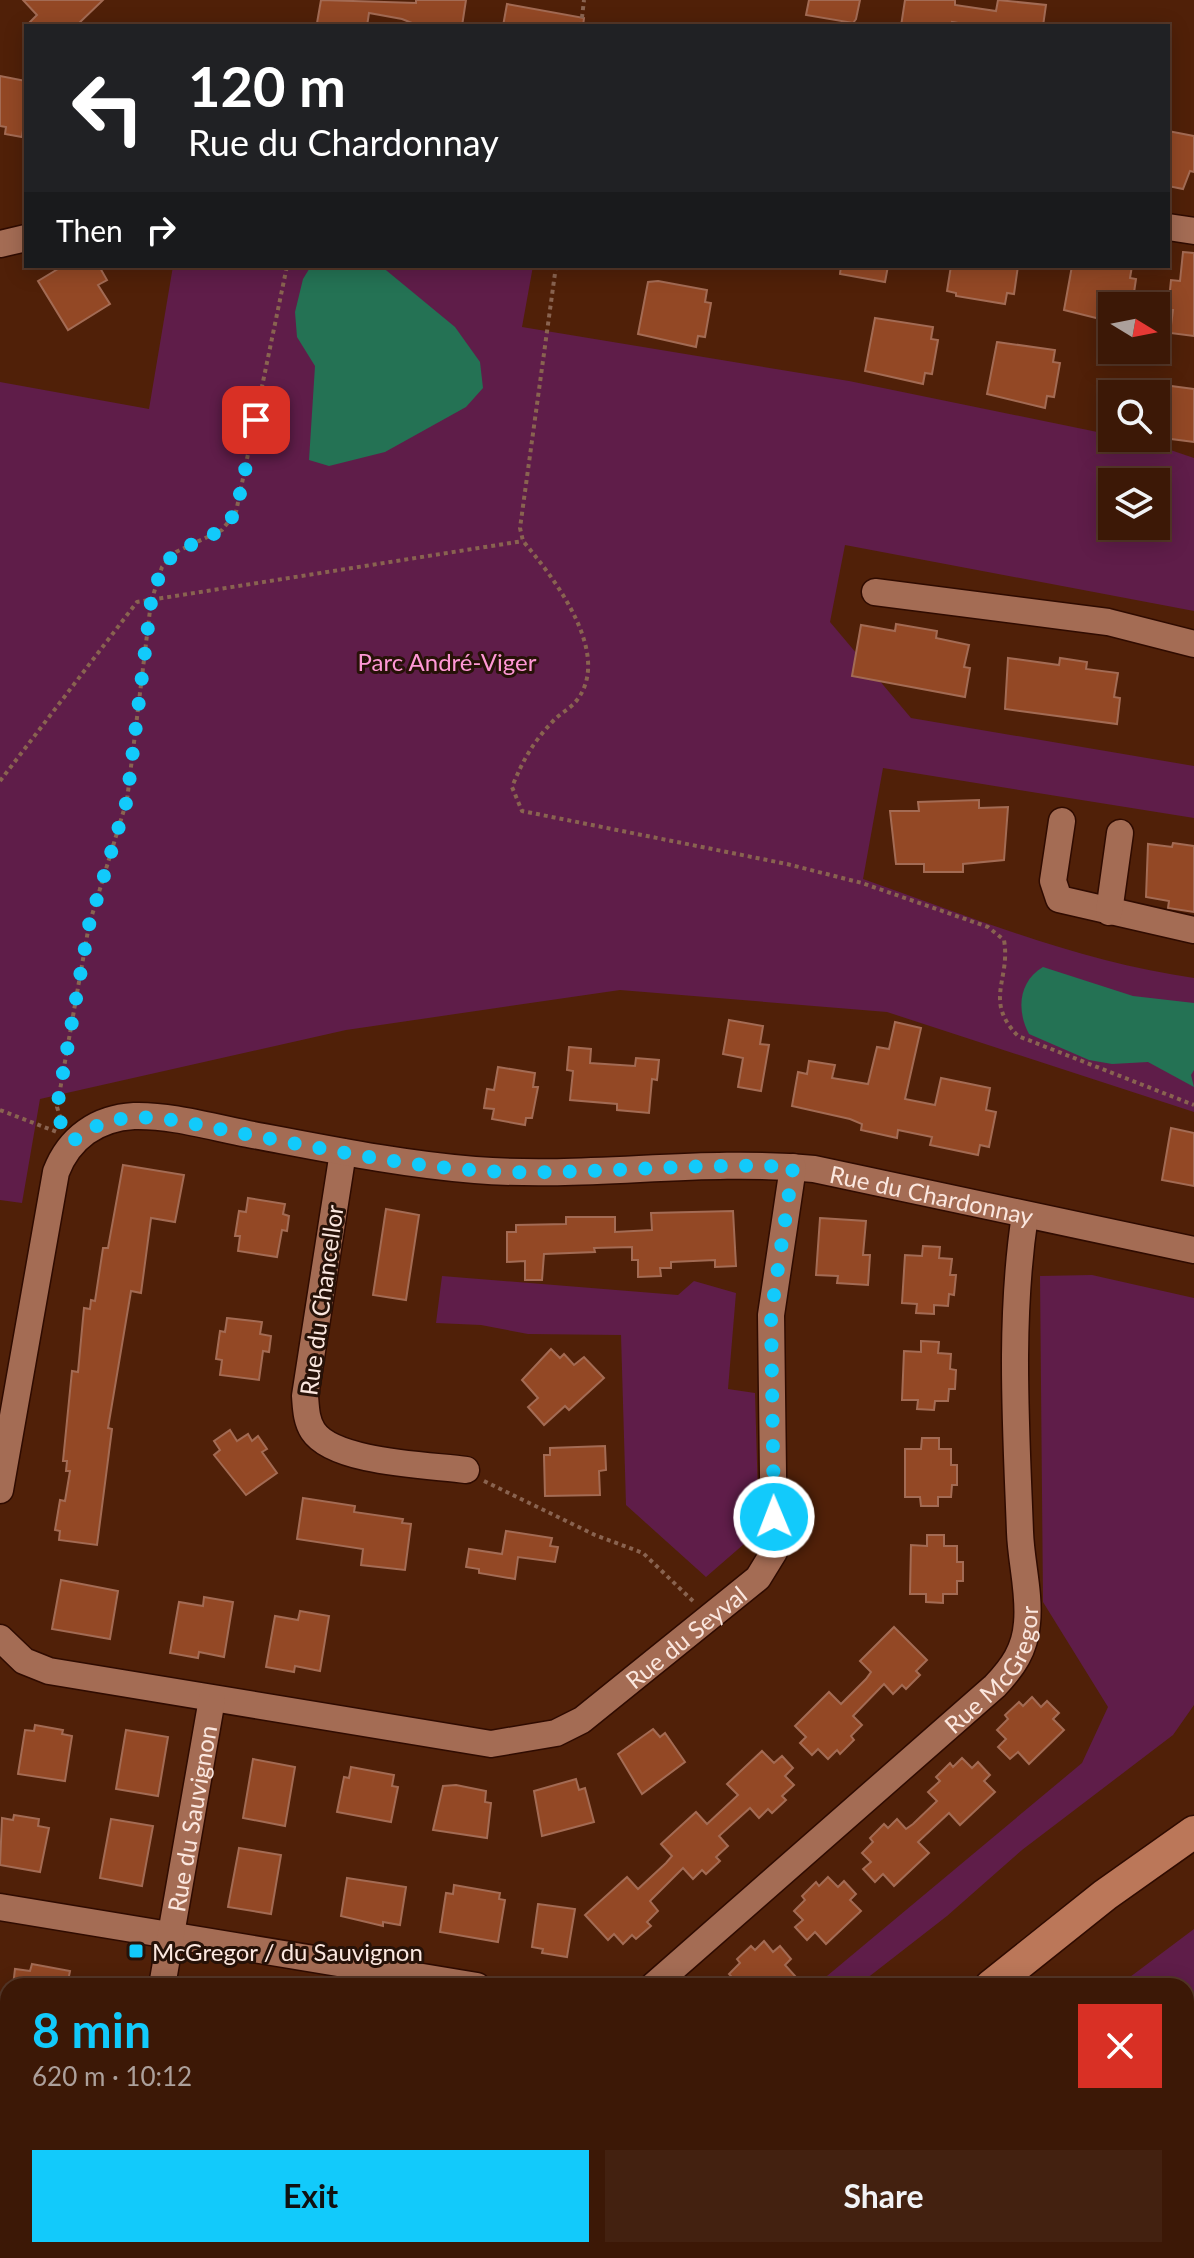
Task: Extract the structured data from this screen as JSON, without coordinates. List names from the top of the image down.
{
  "streets": {
    "street": [
      "Rue du Chardonnay",
      "Rue du Chancellor",
      "Rue du Seyval",
      "Rue McGregor",
      "Rue du Sauvignon"
    ]
  },
  "crossings": [
    ["Rue du Chardonnay", "Rue du Chancellor"],
    ["Rue du Chardonnay", "Rue du Seyval"],
    ["Rue du Chardonnay", "Rue McGregor"],
    ["Rue du Seyval", "Rue du Sauvignon"]
  ],
  "parks": ["Parc André-Viger"],
  "places": {
    "transit": ["McGregor / du Sauvignon"]
  },
  "north": "right",
  "page": {
    "turn": ["120 m", "Rue du Chardonnay"],
    "then": "Then",
    "heading": ["8 min", "620 m · 10:12"],
    "buttons": ["Exit", "Share"]
  }
}
